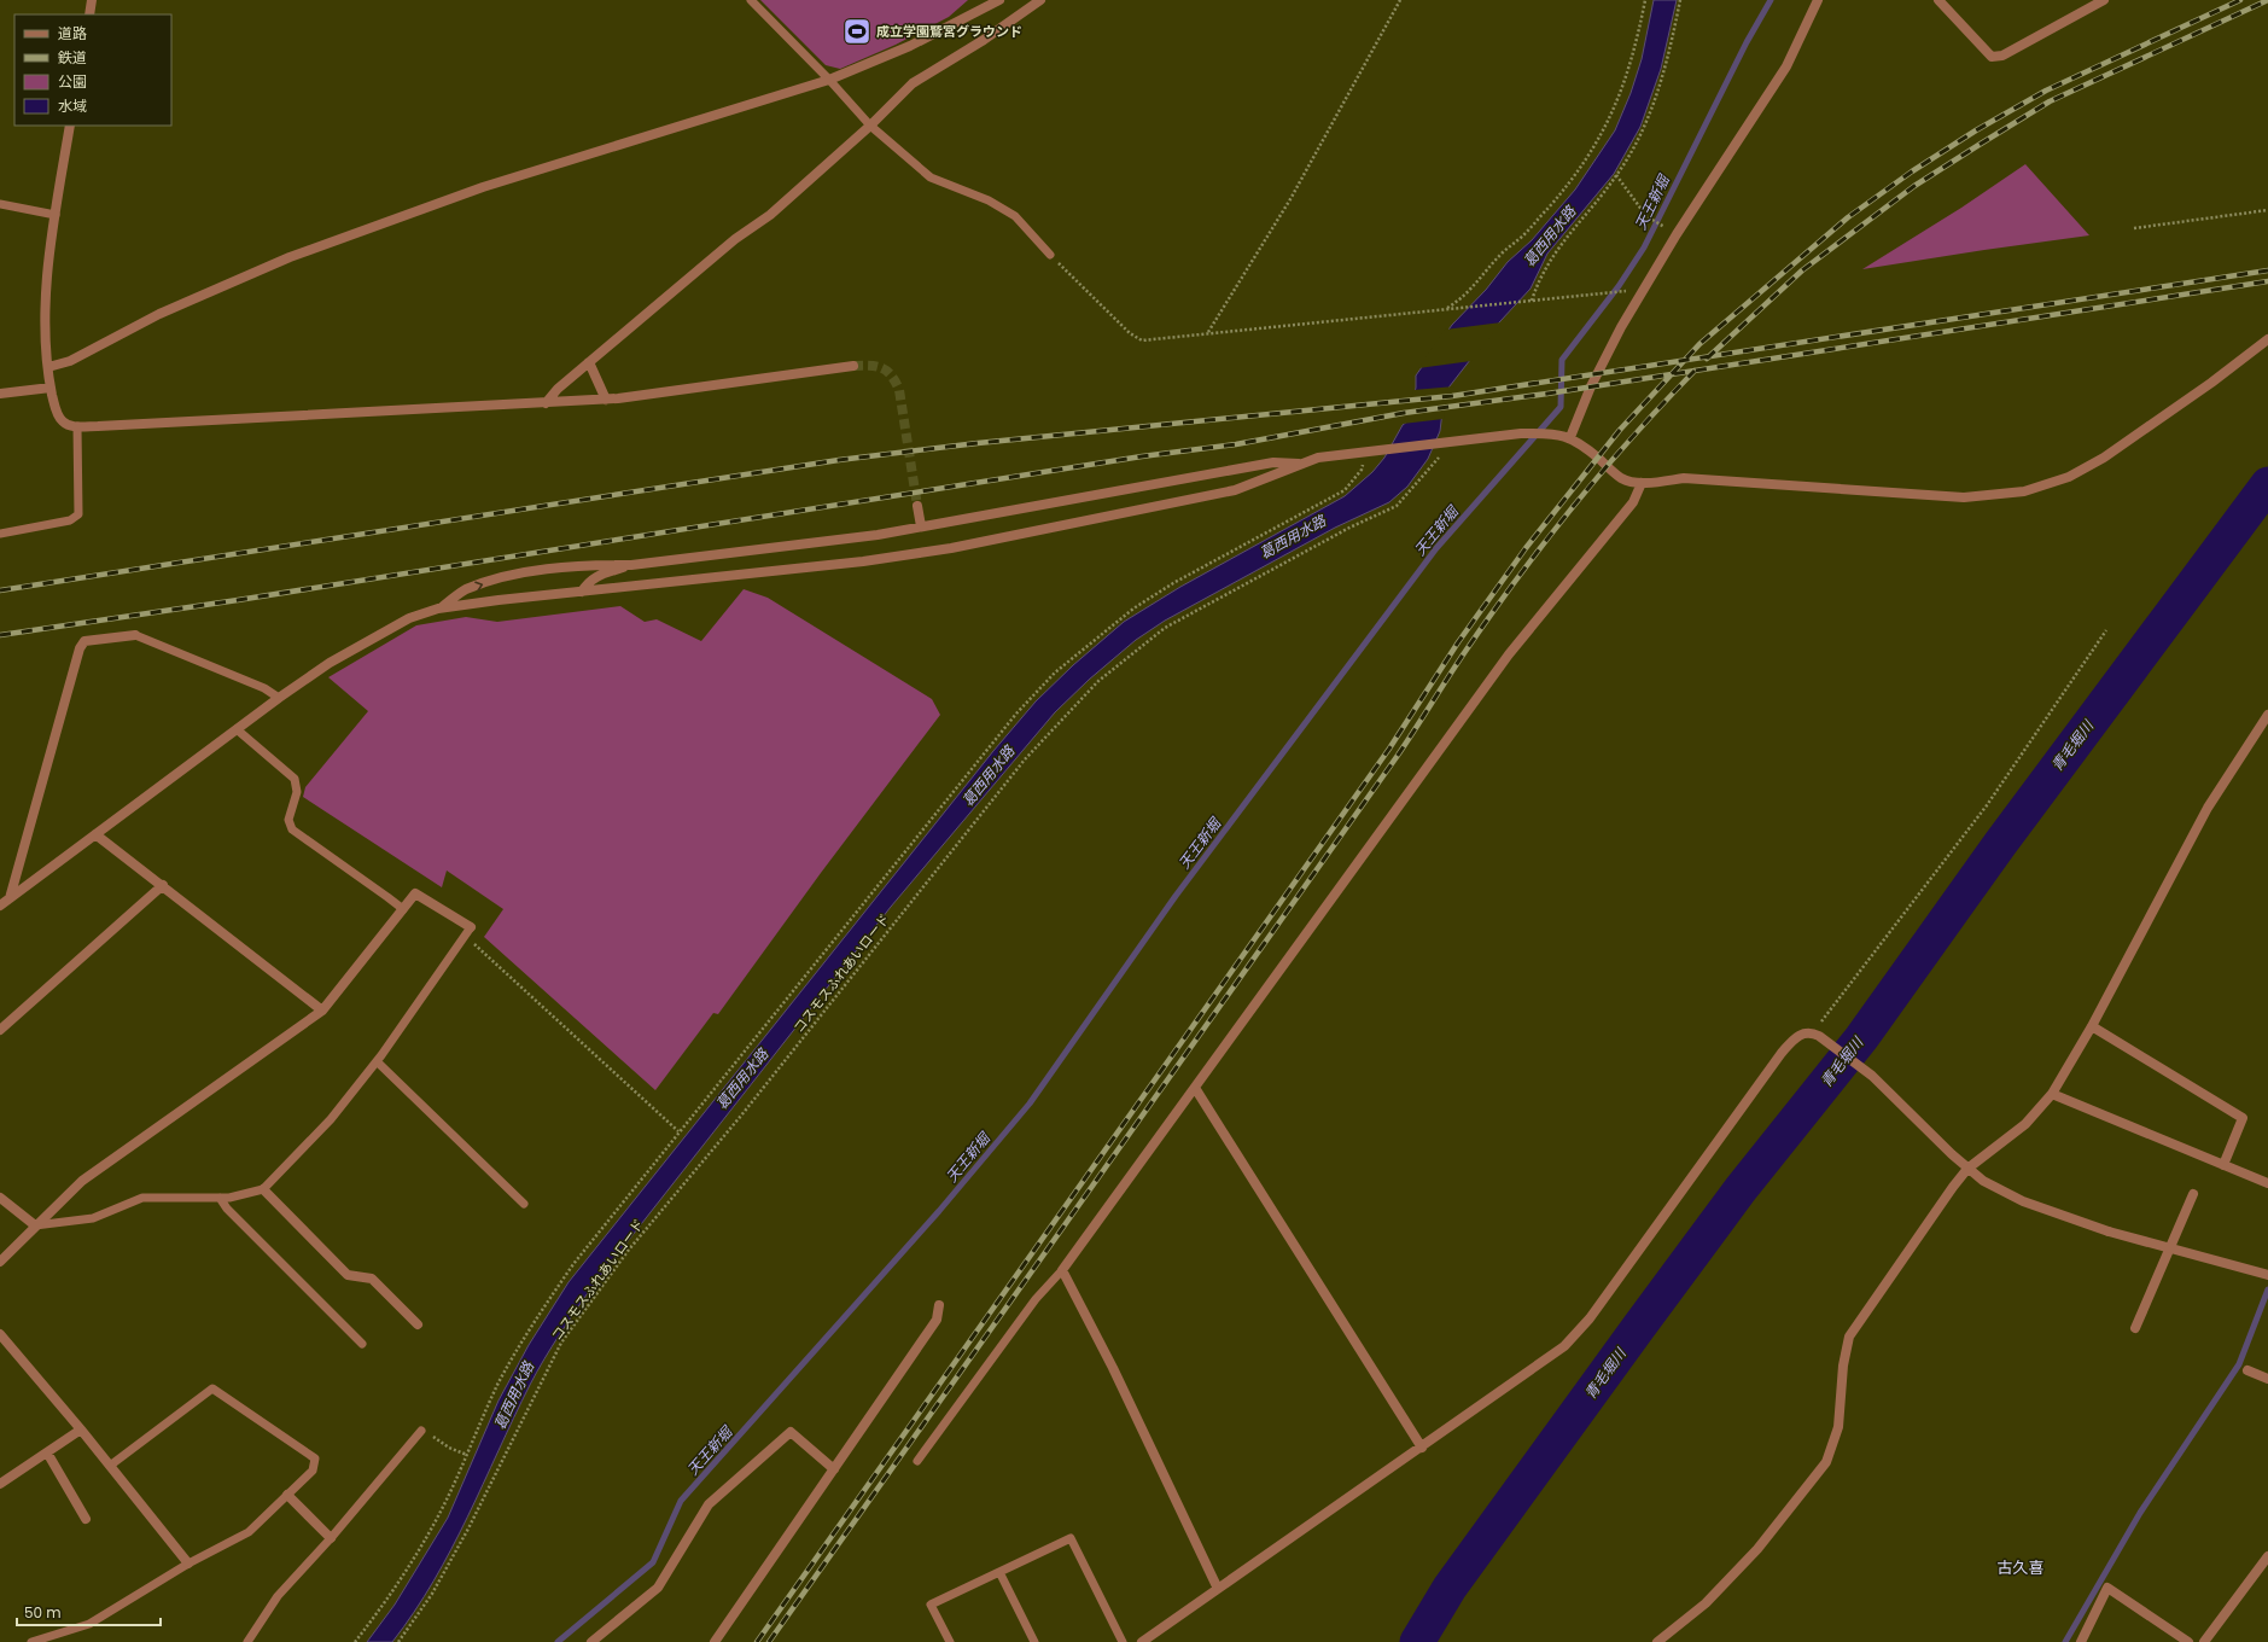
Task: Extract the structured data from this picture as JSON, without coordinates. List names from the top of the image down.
{
  "streets": {
    "path": ["コスモスふれあいロード"]
  },
  "districts": ["古久喜"],
  "water": ["天王新堀", "葛西用水路", "青毛堀川"],
  "places": {
    "sports": ["成立学園鷲宮グラウンド"]
  },
  "legend": [
    "道路",
    "鉄道",
    "公園",
    "水域"
  ],
  "scale_bar": "50 m"
}
